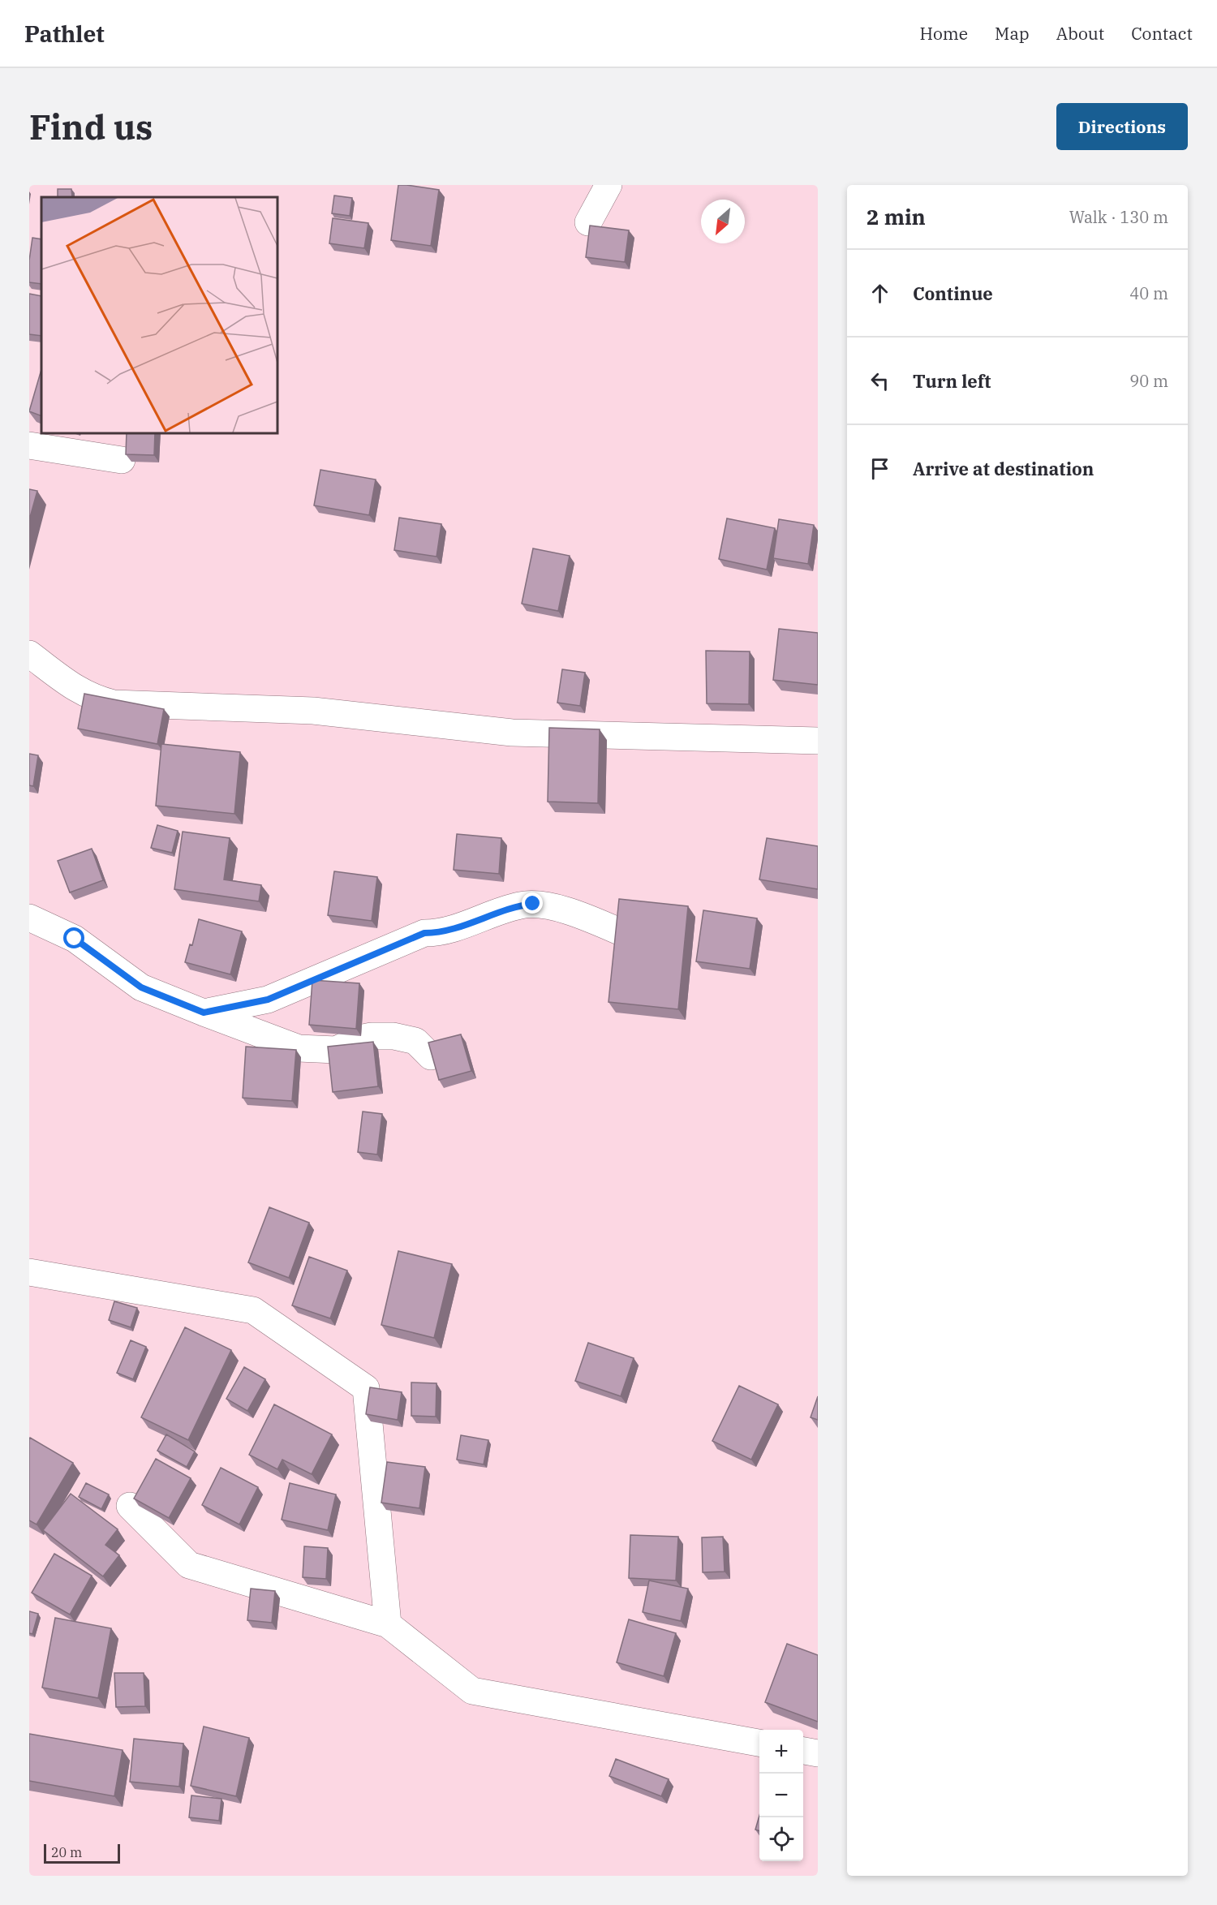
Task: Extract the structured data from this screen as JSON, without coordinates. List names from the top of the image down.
{
  "scale_bar": "20 m",
  "north": "bottom left",
  "page": {
    "header": "Pathlet",
    "nav": [
      "Home",
      "Map",
      "About",
      "Contact"
    ],
    "buttons": "Directions",
    "title": "Find us",
    "heading": ["2 min", "Walk · 130 m"],
    "list": [
      ["Continue", "40 m"],
      ["Turn left", "90 m"],
      "Arrive at destination"
    ],
    "map_buttons": ["+", "−"],
    "scale": "20 m"
  }
}
